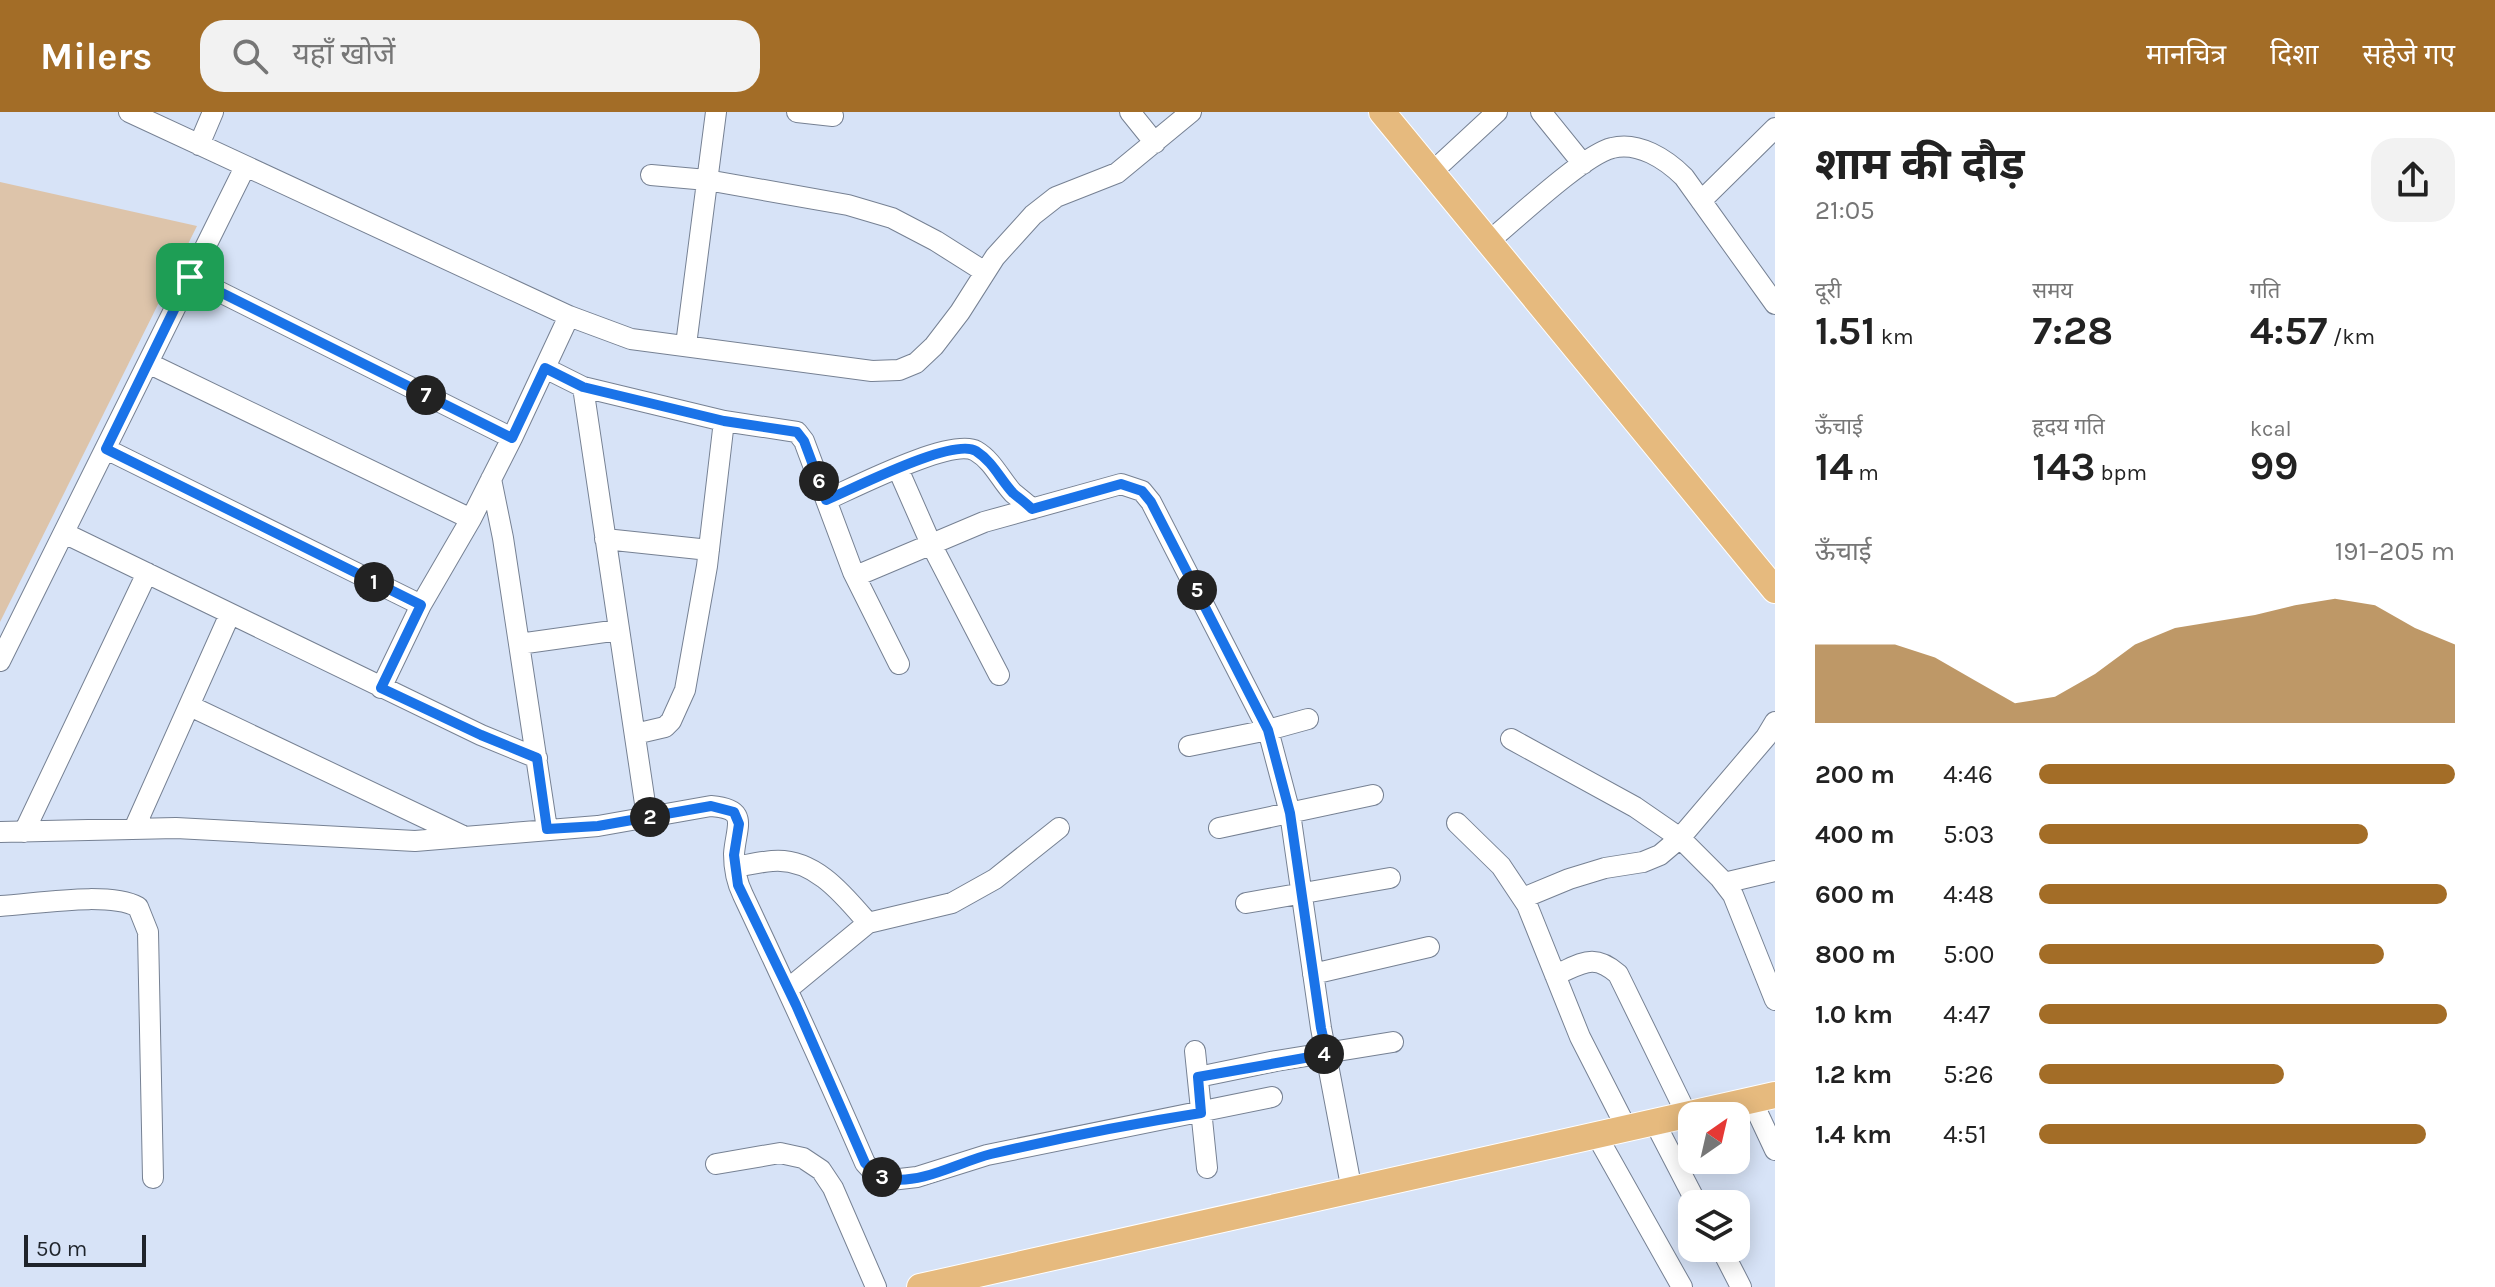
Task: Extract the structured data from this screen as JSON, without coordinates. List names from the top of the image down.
{
  "scale_bar": "50 m",
  "north": "top right",
  "page": {
    "header": "Milers",
    "search": "यहाँ खोजें",
    "nav": ["मानचित्र", "दिशा", "सहेजे गए"],
    "heading": ["शाम की दौड़", "21:05"],
    "stats": [
      ["दूरी", "1.51 km"],
      ["समय", "7:28"],
      ["गति", "4:57 /km"],
      ["ऊँचाई", "14 m"],
      ["हृदय गति", "143 bpm"],
      ["kcal", "99"]
    ],
    "pins": [
      "7",
      "6",
      "1",
      "5",
      "2",
      "4",
      "3"
    ],
    "chart": ["ऊँचाई", "191–205 m"],
    "list": [
      {
        "name": "200 m",
        "note": "4:46"
      },
      {
        "name": "400 m",
        "note": "5:03"
      },
      {
        "name": "600 m",
        "note": "4:48"
      },
      {
        "name": "800 m",
        "note": "5:00"
      },
      {
        "name": "1.0 km",
        "note": "4:47"
      },
      {
        "name": "1.2 km",
        "note": "5:26"
      },
      {
        "name": "1.4 km",
        "note": "4:51"
      }
    ],
    "scale": "50 m"
  }
}
